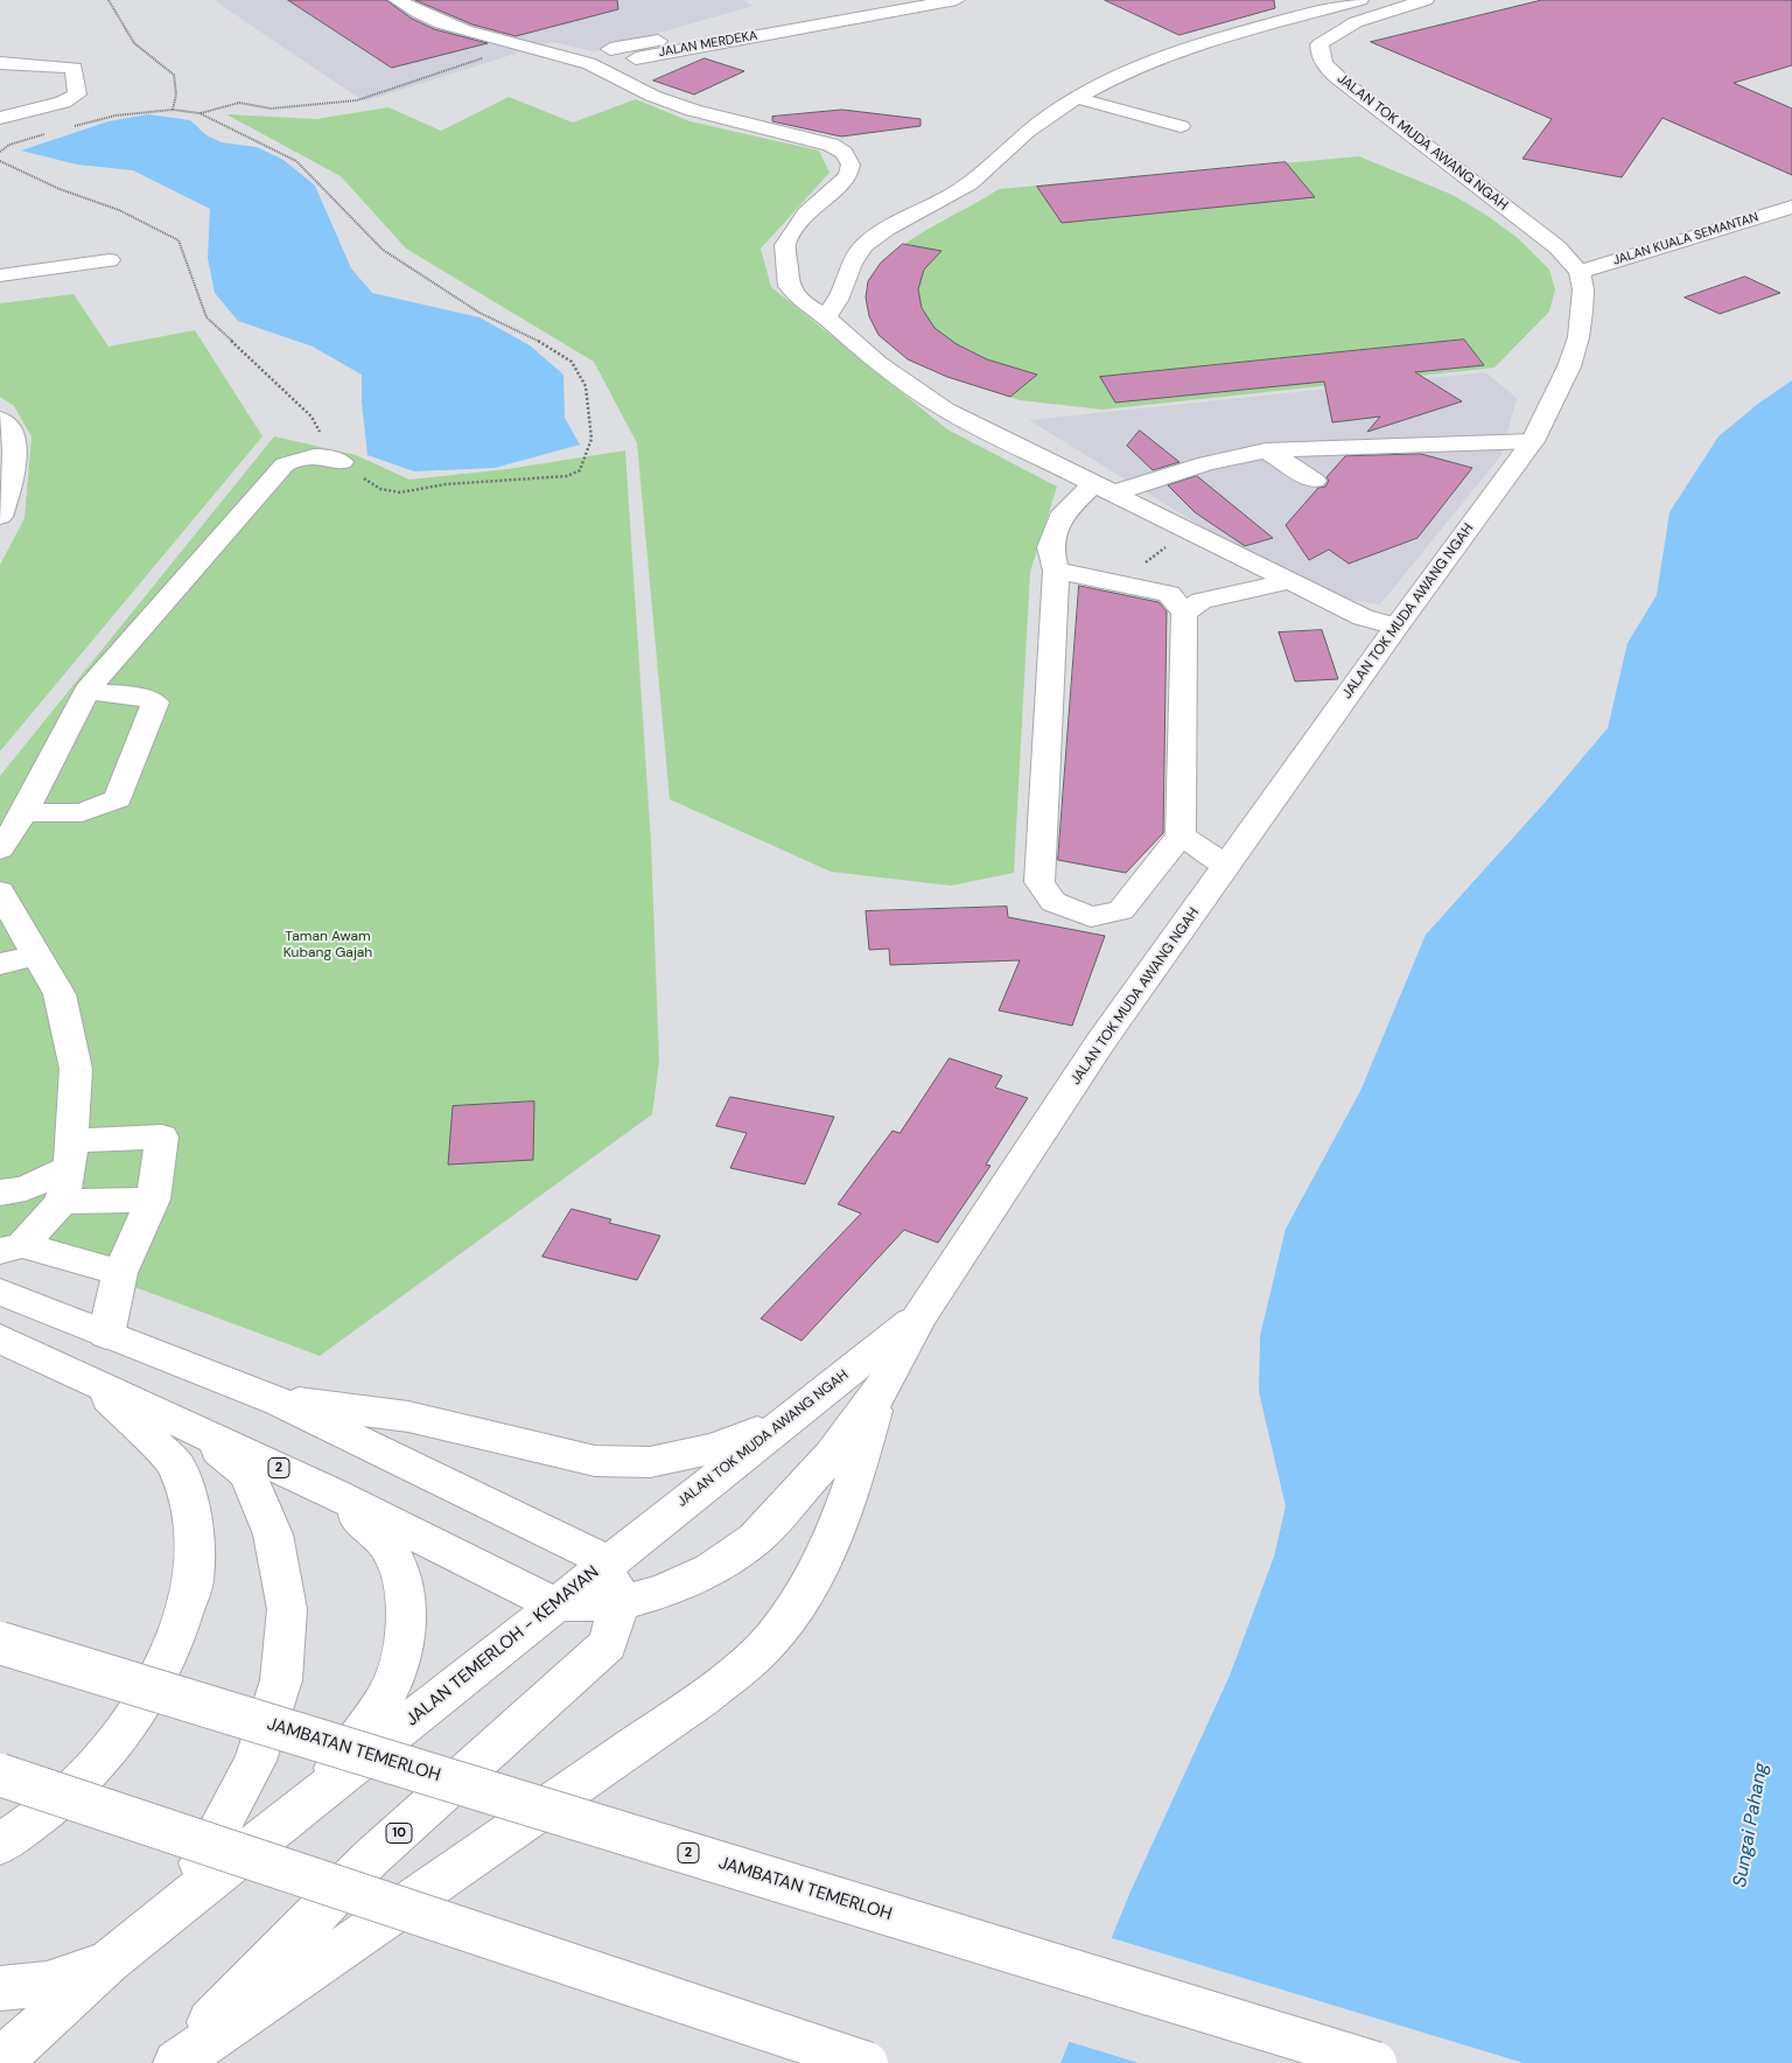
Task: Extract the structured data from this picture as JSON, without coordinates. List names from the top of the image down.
{
  "streets": {
    "main road": [
      "JALAN MERDEKA",
      "JALAN TOK MUDA AWANG NGAH",
      "JALAN KUALA SEMANTAN",
      "2",
      "JALAN TEMERLOH - KEMAYAN",
      "JAMBATAN TEMERLOH",
      "10"
    ]
  },
  "crossings": [
    ["JALAN TOK MUDA AWANG NGAH", "JALAN KUALA SEMANTAN"],
    ["JALAN TOK MUDA AWANG NGAH", "2"],
    ["JALAN TOK MUDA AWANG NGAH", "JALAN TEMERLOH - KEMAYAN"],
    ["2", "JALAN TEMERLOH - KEMAYAN"]
  ],
  "water": ["Sungai Pahang"],
  "parks": ["Taman Awam Kubang Gajah"]
}
